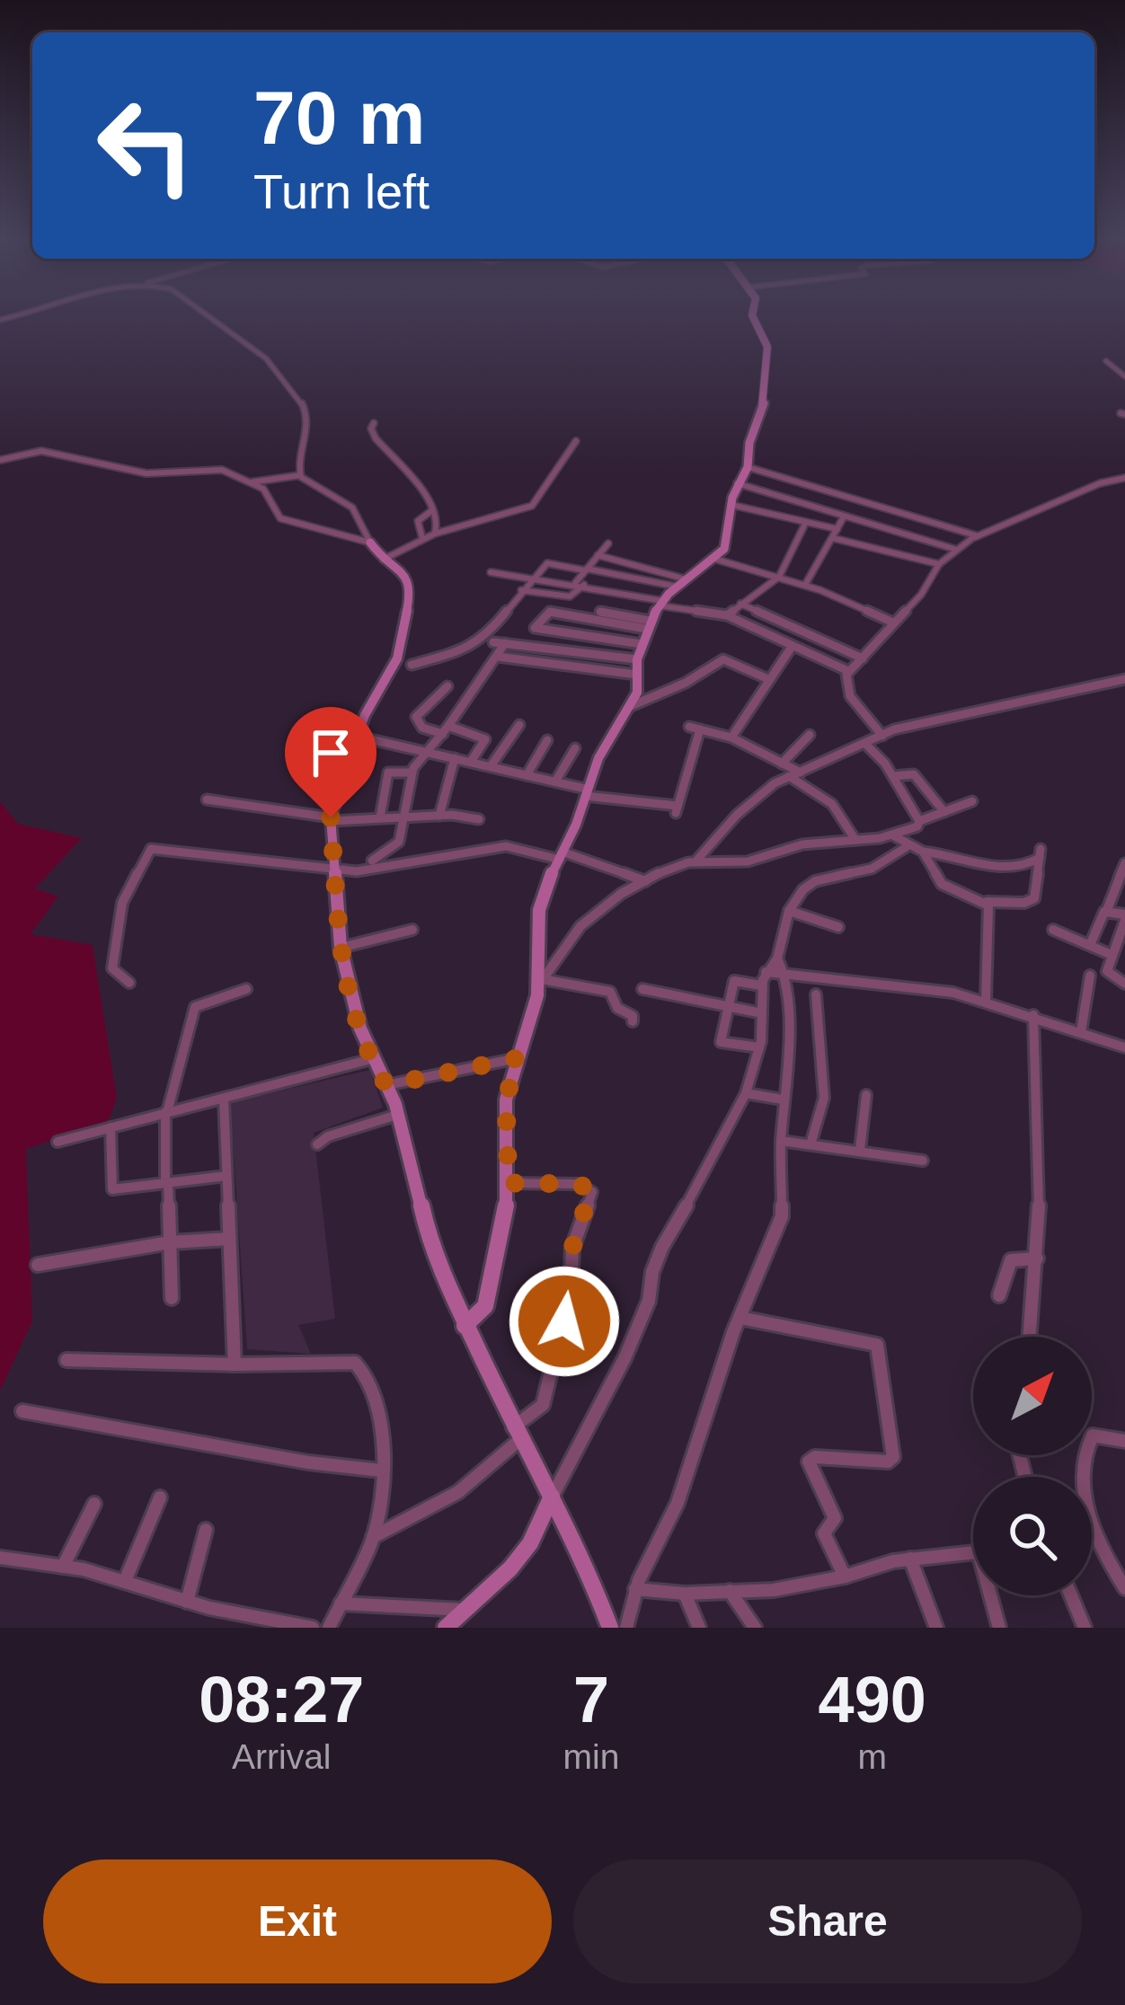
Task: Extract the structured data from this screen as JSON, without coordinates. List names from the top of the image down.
{
  "north": "top right",
  "page": {
    "turn": ["70 m", "Turn left"],
    "eta": [
      "08:27",
      "Arrival",
      "7",
      "min",
      "490",
      "m"
    ],
    "buttons": ["Exit", "Share"]
  }
}
